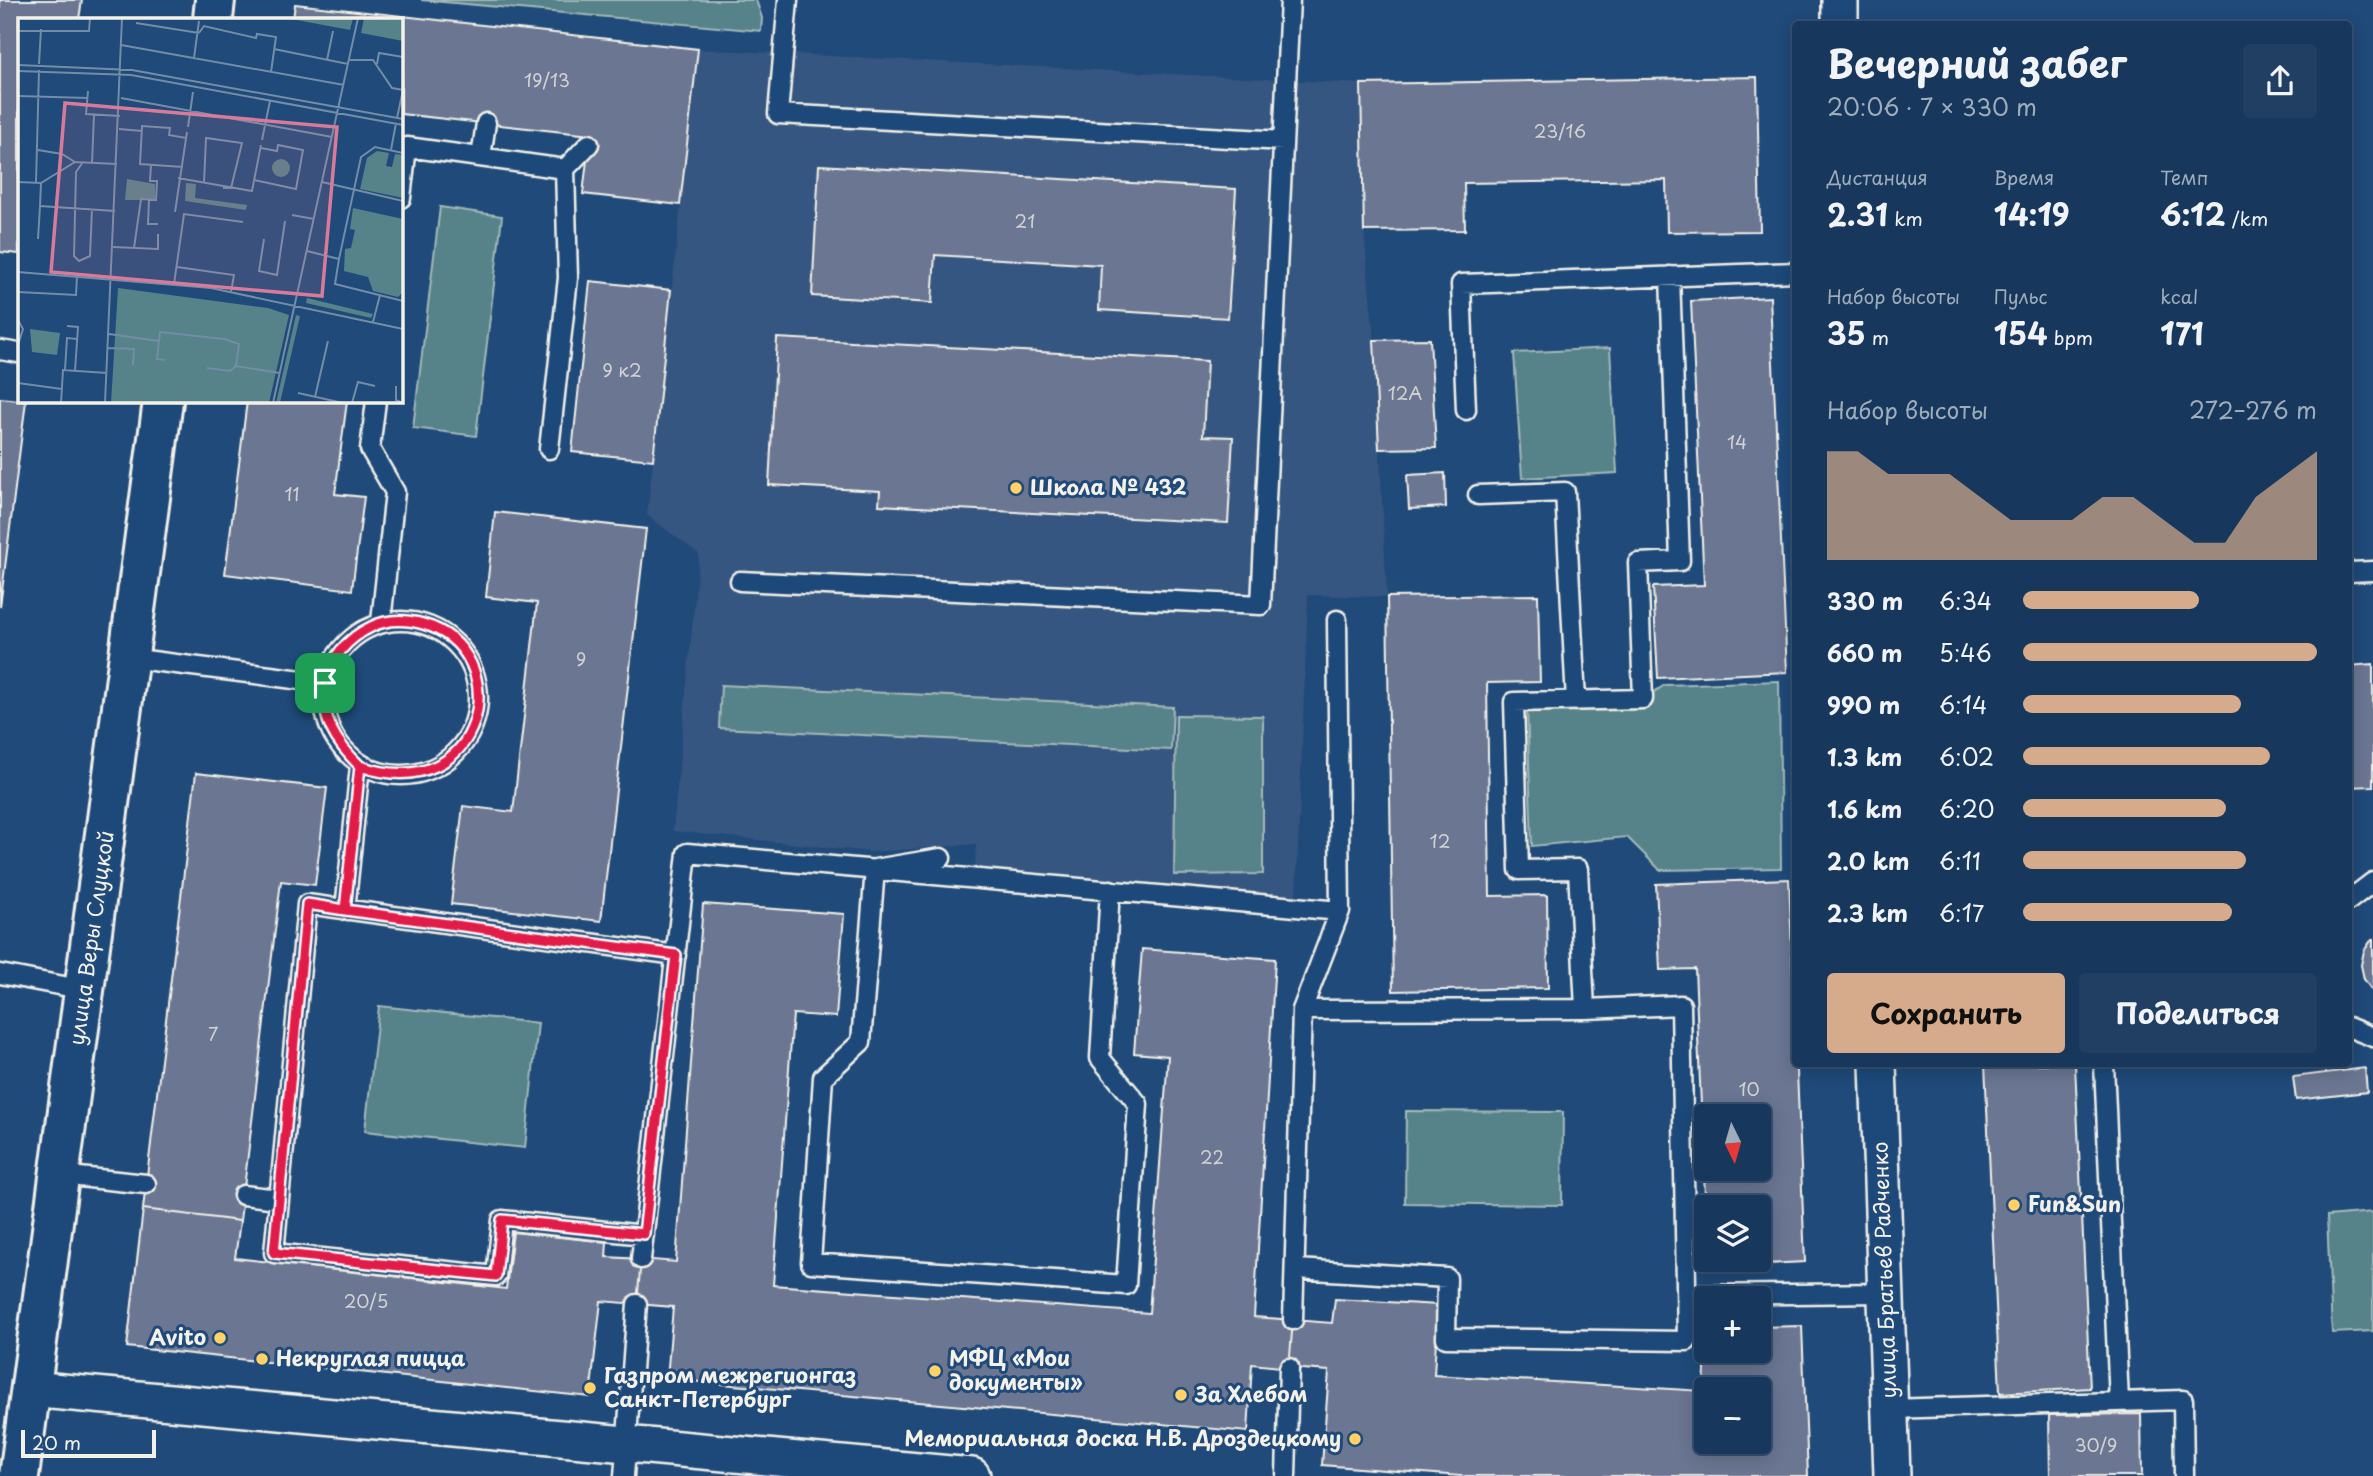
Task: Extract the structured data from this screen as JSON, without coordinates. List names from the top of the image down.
{
  "streets": {
    "street": ["улица Веры Слуцкой", "улица Братьев Радченко"]
  },
  "places": [
    "Школа № 432",
    "Fun&Sun",
    "Avito",
    "Некруглая пицца",
    "МФЦ «Мои документы»",
    "Газпром межрегионгаз Санкт-Петербург",
    "За Хлебом",
    "Мемориальная доска Н.В. Дроздецкому"
  ],
  "house_numbers": [
    "19/13",
    "23/16",
    "21",
    "9 к2",
    "12А",
    "14",
    "11",
    "9",
    "12",
    "7",
    "10",
    "22",
    "20/5",
    "30/9"
  ],
  "scale_bar": "20 m",
  "north": "bottom",
  "page": {
    "heading": ["Вечерний забег", "20:06 · 7 × 330 m"],
    "stats": [
      ["Дистанция", "2.31 km"],
      ["Время", "14:19"],
      ["Темп", "6:12 /km"],
      ["Набор высоты", "35 m"],
      ["Пульс", "154 bpm"],
      ["kcal", "171"]
    ],
    "chart": ["Набор высоты", "272–276 m"],
    "list": [
      {
        "name": "330 m",
        "note": "6:34"
      },
      {
        "name": "660 m",
        "note": "5:46"
      },
      {
        "name": "990 m",
        "note": "6:14"
      },
      {
        "name": "1.3 km",
        "note": "6:02"
      },
      {
        "name": "1.6 km",
        "note": "6:20"
      },
      {
        "name": "2.0 km",
        "note": "6:11"
      },
      {
        "name": "2.3 km",
        "note": "6:17"
      }
    ],
    "buttons": ["Сохранить", "Поделиться"],
    "map_buttons": ["+", "−"],
    "scale": "20 m"
  }
}
